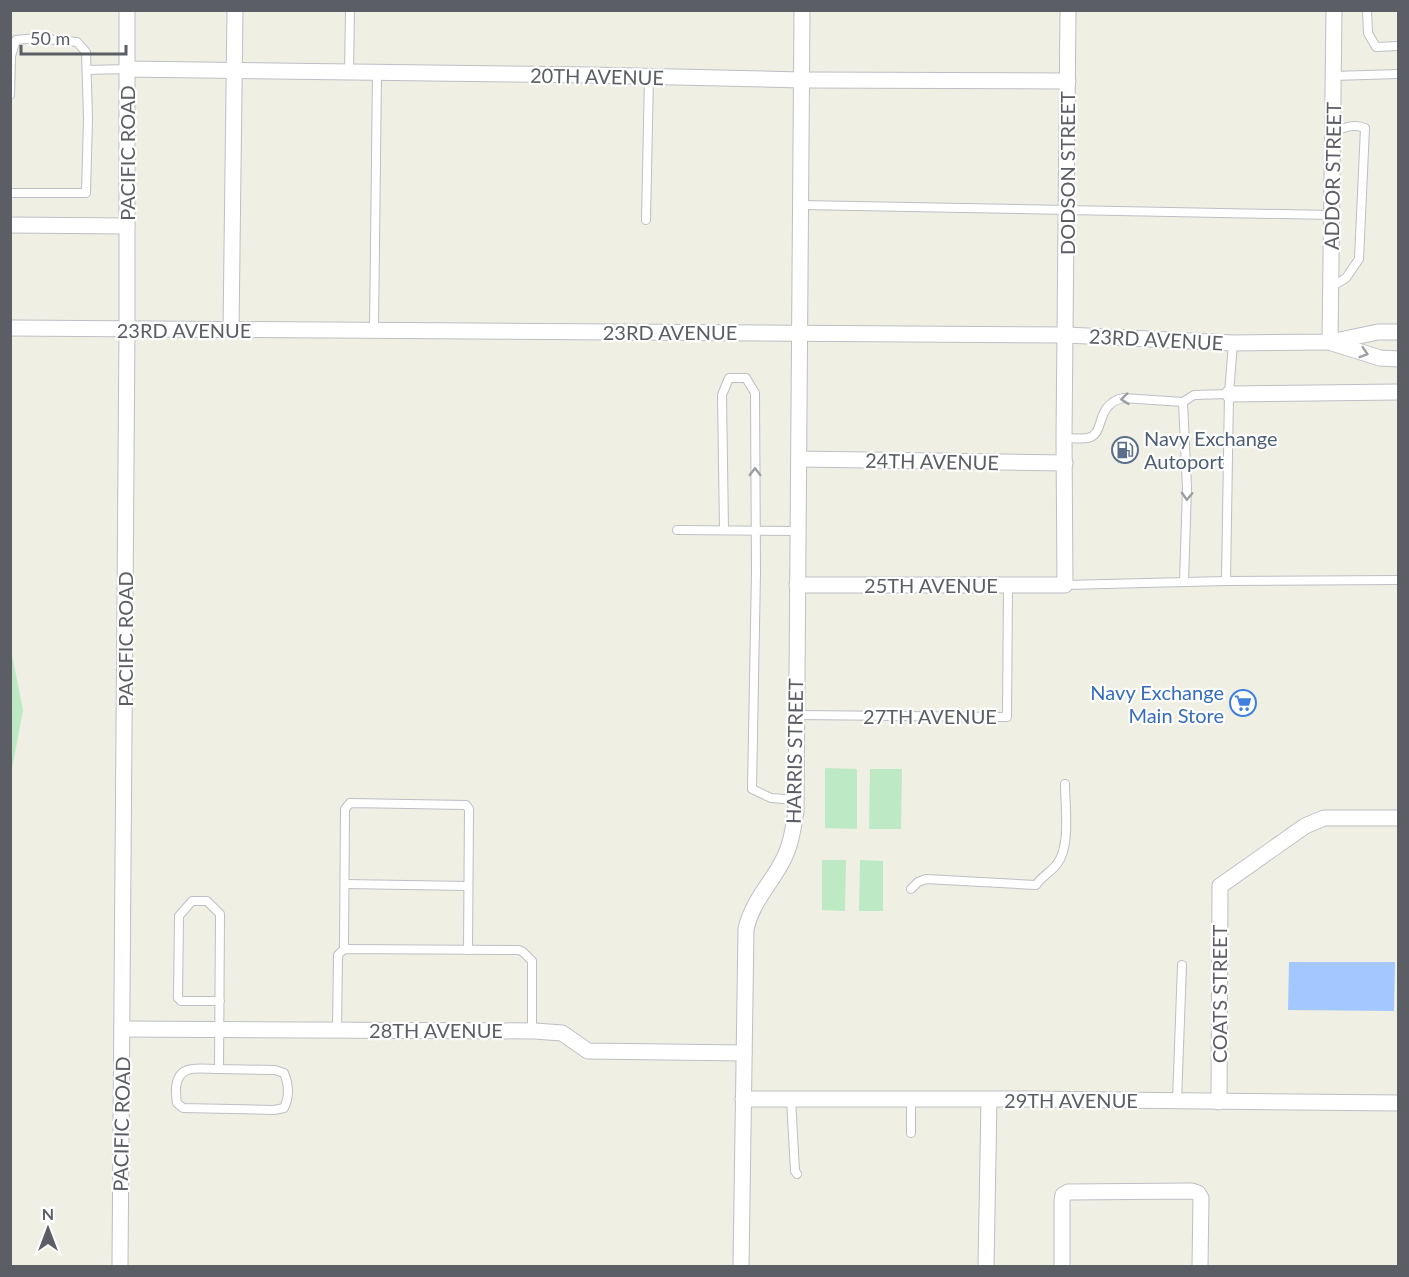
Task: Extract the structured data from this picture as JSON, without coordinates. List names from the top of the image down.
{
  "streets": {
    "street": [
      "20TH AVENUE",
      "PACIFIC ROAD",
      "DODSON STREET",
      "ADDOR STREET",
      "23RD AVENUE",
      "24TH AVENUE",
      "25TH AVENUE",
      "HARRIS STREET",
      "COATS STREET",
      "28TH AVENUE",
      "29TH AVENUE"
    ],
    "lane": ["27TH AVENUE"]
  },
  "crossings": [
    ["20TH AVENUE", "PACIFIC ROAD"],
    ["20TH AVENUE", "DODSON STREET"],
    ["20TH AVENUE", "HARRIS STREET"],
    ["PACIFIC ROAD", "23RD AVENUE"],
    ["PACIFIC ROAD", "28TH AVENUE"],
    ["DODSON STREET", "23RD AVENUE"],
    ["DODSON STREET", "24TH AVENUE"],
    ["DODSON STREET", "25TH AVENUE"],
    ["ADDOR STREET", "23RD AVENUE"],
    ["23RD AVENUE", "HARRIS STREET"],
    ["24TH AVENUE", "HARRIS STREET"],
    ["25TH AVENUE", "27TH AVENUE"],
    ["25TH AVENUE", "HARRIS STREET"],
    ["27TH AVENUE", "HARRIS STREET"],
    ["HARRIS STREET", "28TH AVENUE"],
    ["HARRIS STREET", "29TH AVENUE"],
    ["COATS STREET", "29TH AVENUE"]
  ],
  "places": {
    "fuel station": ["Navy Exchange Autoport"],
    "supermarket": ["Navy Exchange Main Store"]
  },
  "scale_bar": "50 m",
  "north": "top"
}
